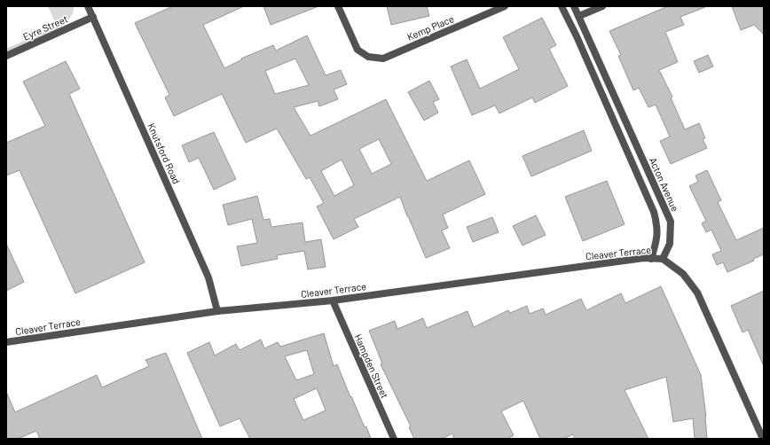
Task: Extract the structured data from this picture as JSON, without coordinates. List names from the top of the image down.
{
  "streets": {
    "street": [
      "Eyre Street",
      "Kemp Place",
      "Knutsford Road",
      "Acton Avenue",
      "Cleaver Terrace",
      "Hampden Street"
    ]
  },
  "crossings": [
    ["Eyre Street", "Knutsford Road"],
    ["Knutsford Road", "Cleaver Terrace"],
    ["Acton Avenue", "Cleaver Terrace"],
    ["Cleaver Terrace", "Hampden Street"]
  ]
}
